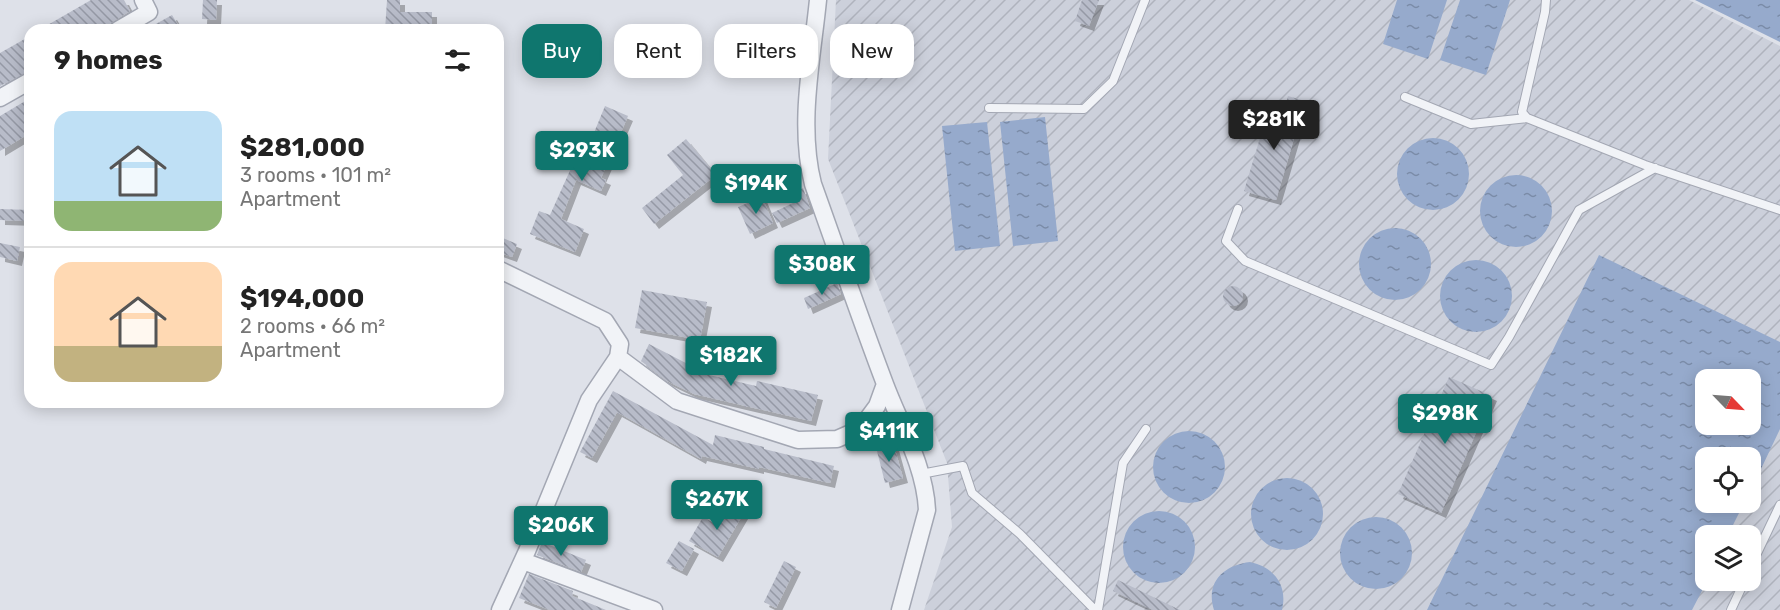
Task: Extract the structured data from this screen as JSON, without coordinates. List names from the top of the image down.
{
  "north": "bottom right",
  "page": {
    "chip": [
      "Buy",
      "Rent",
      "Filters",
      "New"
    ],
    "heading": "9 homes",
    "list": [
      {
        "name": "$281,000",
        "note": "3 rooms · 101 m² · Apartment"
      },
      {
        "name": "$194,000",
        "note": "2 rooms · 66 m² · Apartment"
      }
    ],
    "price": [
      "$281K",
      "$293K",
      "$194K",
      "$308K",
      "$182K",
      "$298K",
      "$411K",
      "$267K",
      "$206K"
    ]
  }
}
